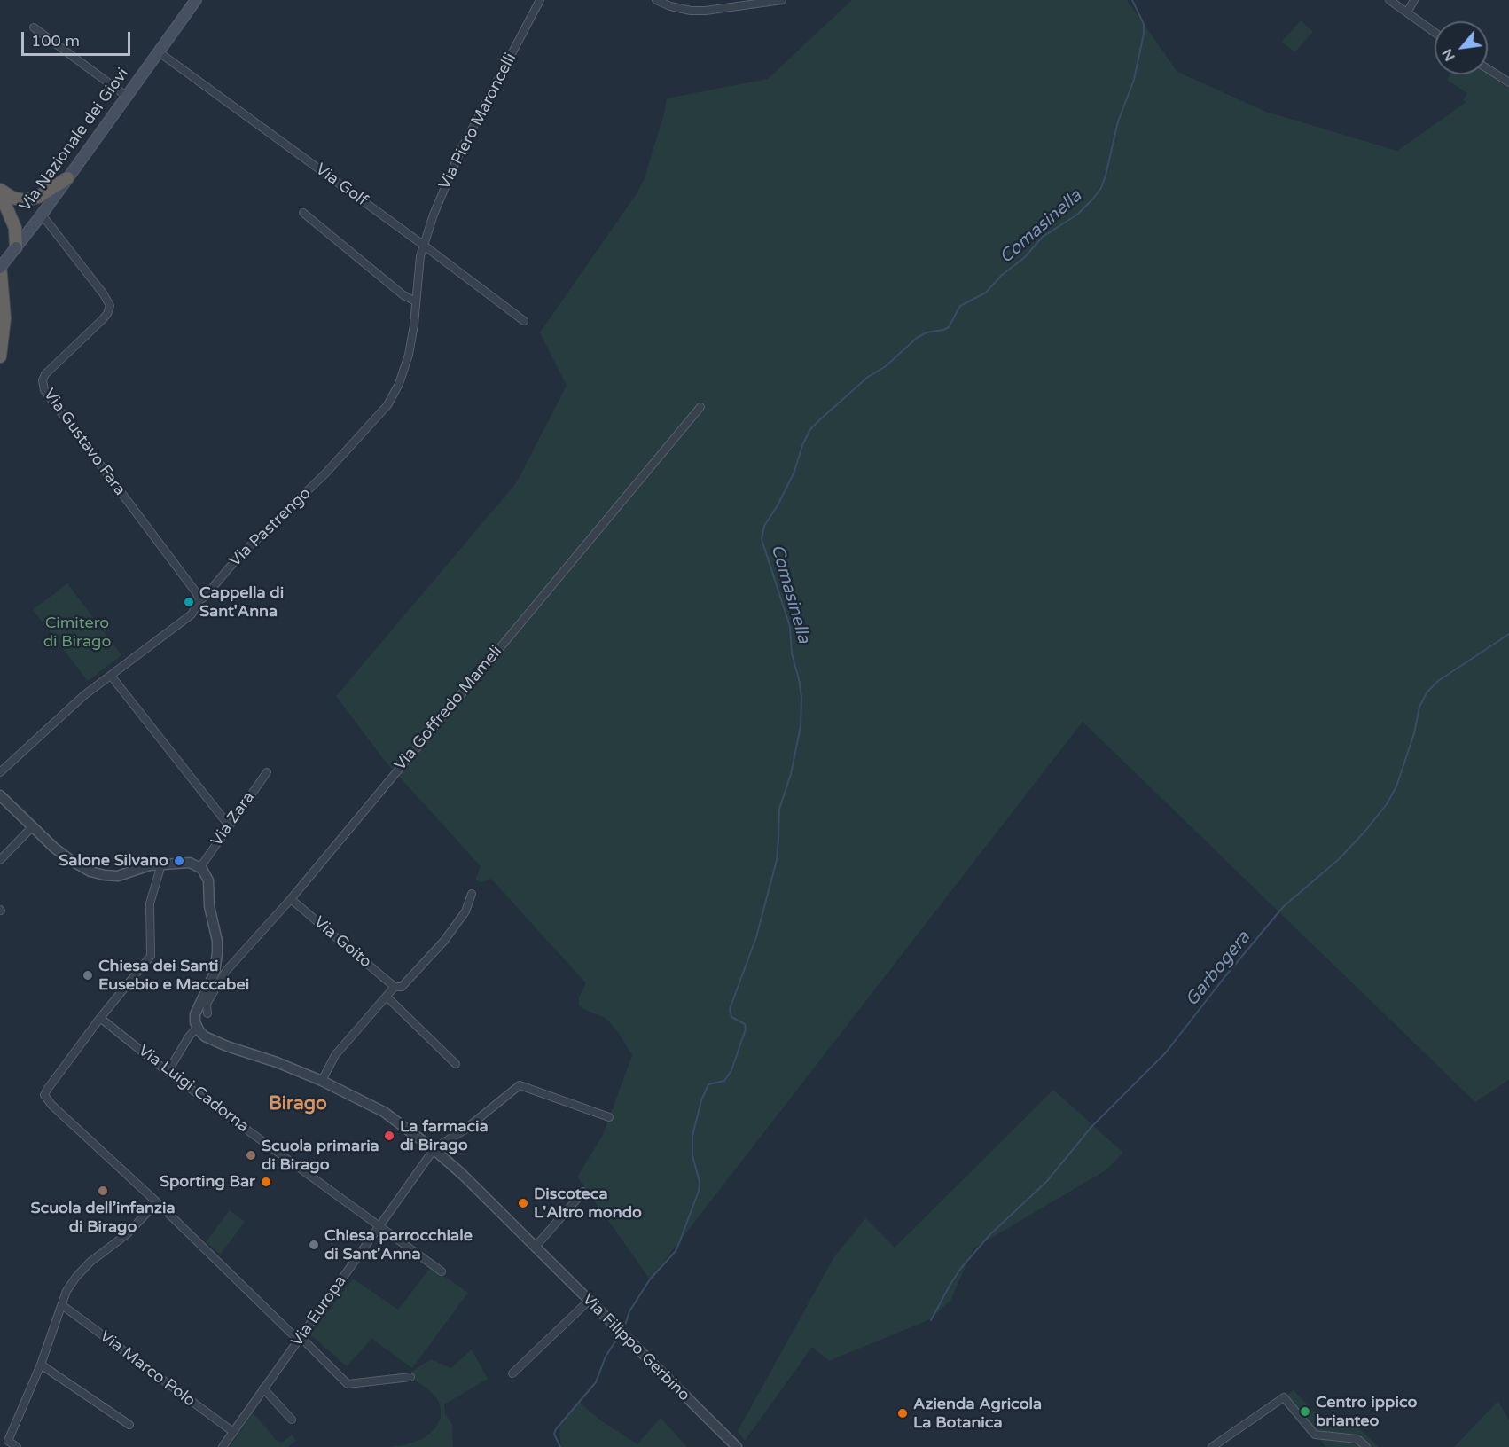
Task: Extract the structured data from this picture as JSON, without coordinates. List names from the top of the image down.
{
  "streets": {
    "main road": ["Via Nazionale dei Giovi"],
    "street": [
      "Via Piero Maroncelli",
      "Via Golf",
      "Via Gustavo Fara",
      "Via Pastrengo",
      "Via Goffredo Mameli",
      "Via Zara",
      "Via Goito",
      "Via Luigi Cadorna",
      "Via Europa",
      "Via Filippo Gerbino",
      "Via Marco Polo"
    ]
  },
  "crossings": [
    ["Via Piero Maroncelli", "Via Golf"],
    ["Via Piero Maroncelli", "Via Pastrengo"],
    ["Via Nazionale dei Giovi", "Via Golf"],
    ["Via Nazionale dei Giovi", "Via Gustavo Fara"],
    ["Via Golf", "Via Pastrengo"],
    ["Via Gustavo Fara", "Via Pastrengo"],
    ["Via Goffredo Mameli", "Via Goito"],
    ["Via Luigi Cadorna", "Via Europa"],
    ["Via Europa", "Via Filippo Gerbino"],
    ["Via Europa", "Via Marco Polo"]
  ],
  "districts": ["Birago"],
  "water": ["Comasinella", "Garbogera"],
  "parks": ["Cimitero di Birago"],
  "places": [
    "Cappella di Sant'Anna",
    "Salone Silvano",
    "Chiesa dei Santi Eusebio e Maccabei",
    "La farmacia di Birago",
    "Scuola primaria di Birago",
    "Sporting Bar",
    "Scuola dell’infanzia di Birago",
    "Discoteca L'Altro mondo",
    "Chiesa parrocchiale di Sant'Anna",
    "Centro ippico brianteo",
    "Azienda Agricola La Botanica"
  ],
  "scale_bar": "100 m",
  "north": "bottom left"
}
